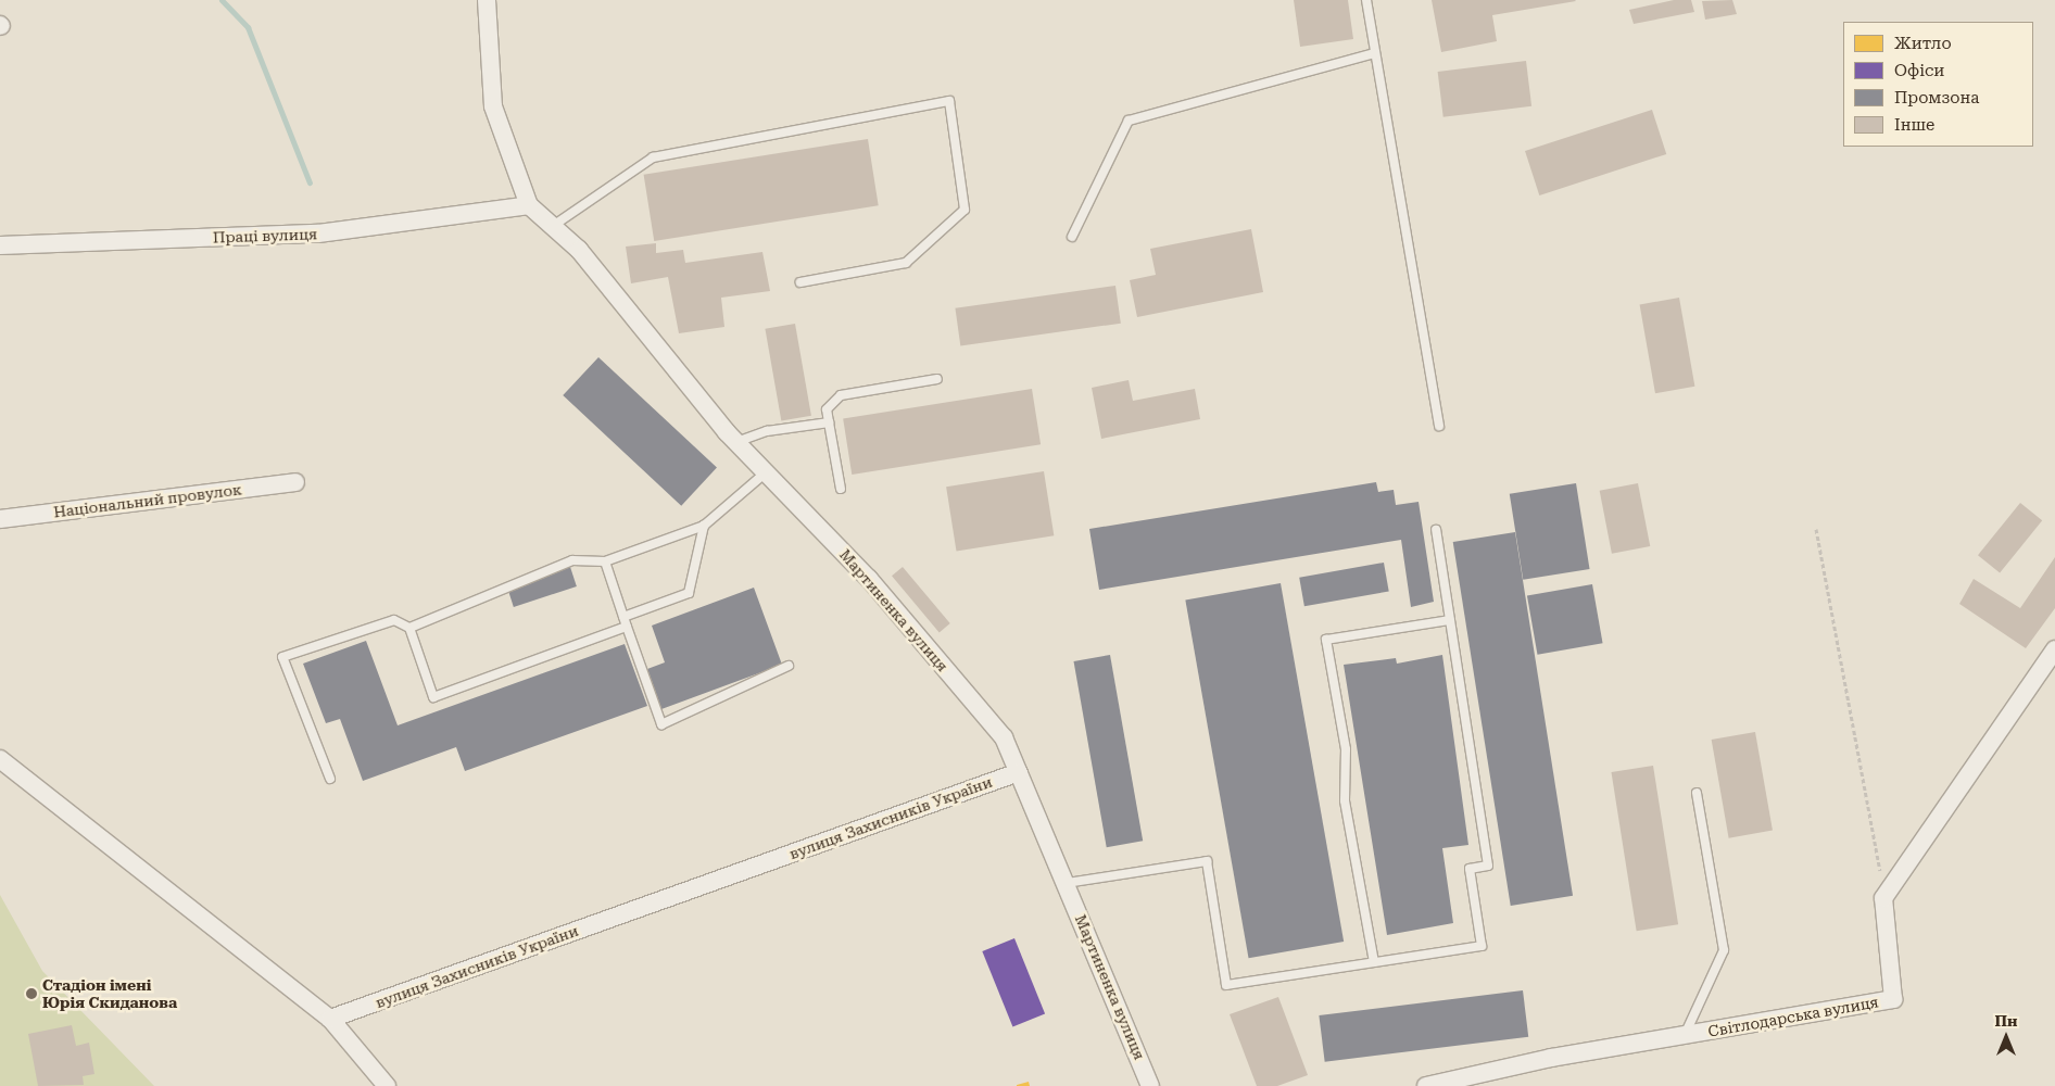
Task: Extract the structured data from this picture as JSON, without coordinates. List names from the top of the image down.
{
  "streets": {
    "street": [
      "Праці вулиця",
      "Національний провулок",
      "Мартиненка вулиця",
      "вулиця Захисників України",
      "Світлодарська вулиця"
    ]
  },
  "crossings": [
    ["Праці вулиця", "Мартиненка вулиця"],
    ["Мартиненка вулиця", "вулиця Захисників України"]
  ],
  "places": ["Стадiон імені Юрія Скиданова"],
  "legend": [
    "Житло",
    "Офіси",
    "Промзона",
    "Інше"
  ],
  "north": "top"
}
